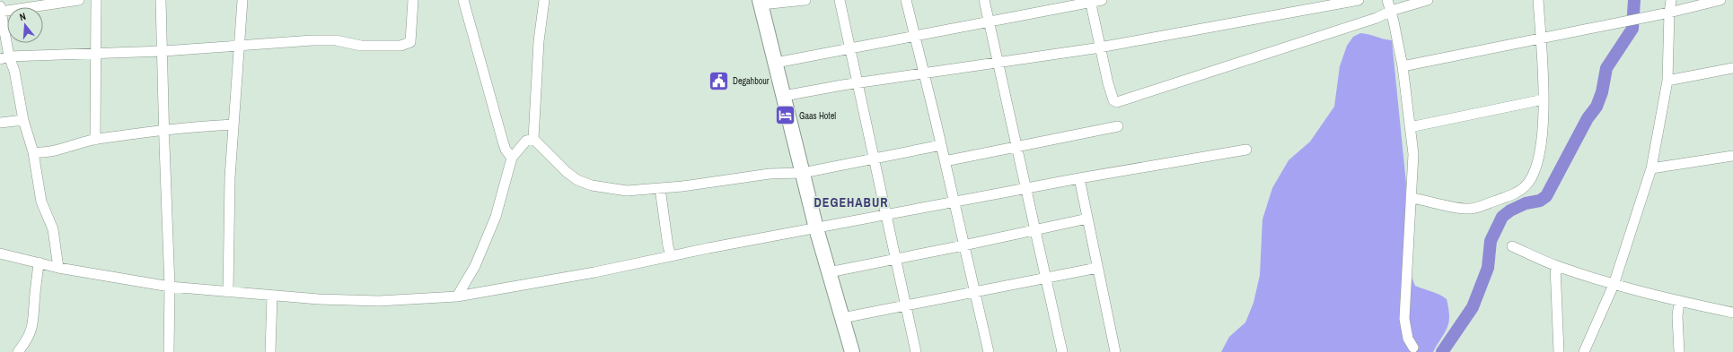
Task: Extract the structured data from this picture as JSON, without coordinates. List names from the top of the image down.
{
  "districts": ["DEGEHABUR"],
  "places": {
    "public building": ["Degahbour"],
    "hotel": ["Gaas Hotel"]
  },
  "north": "top"
}
